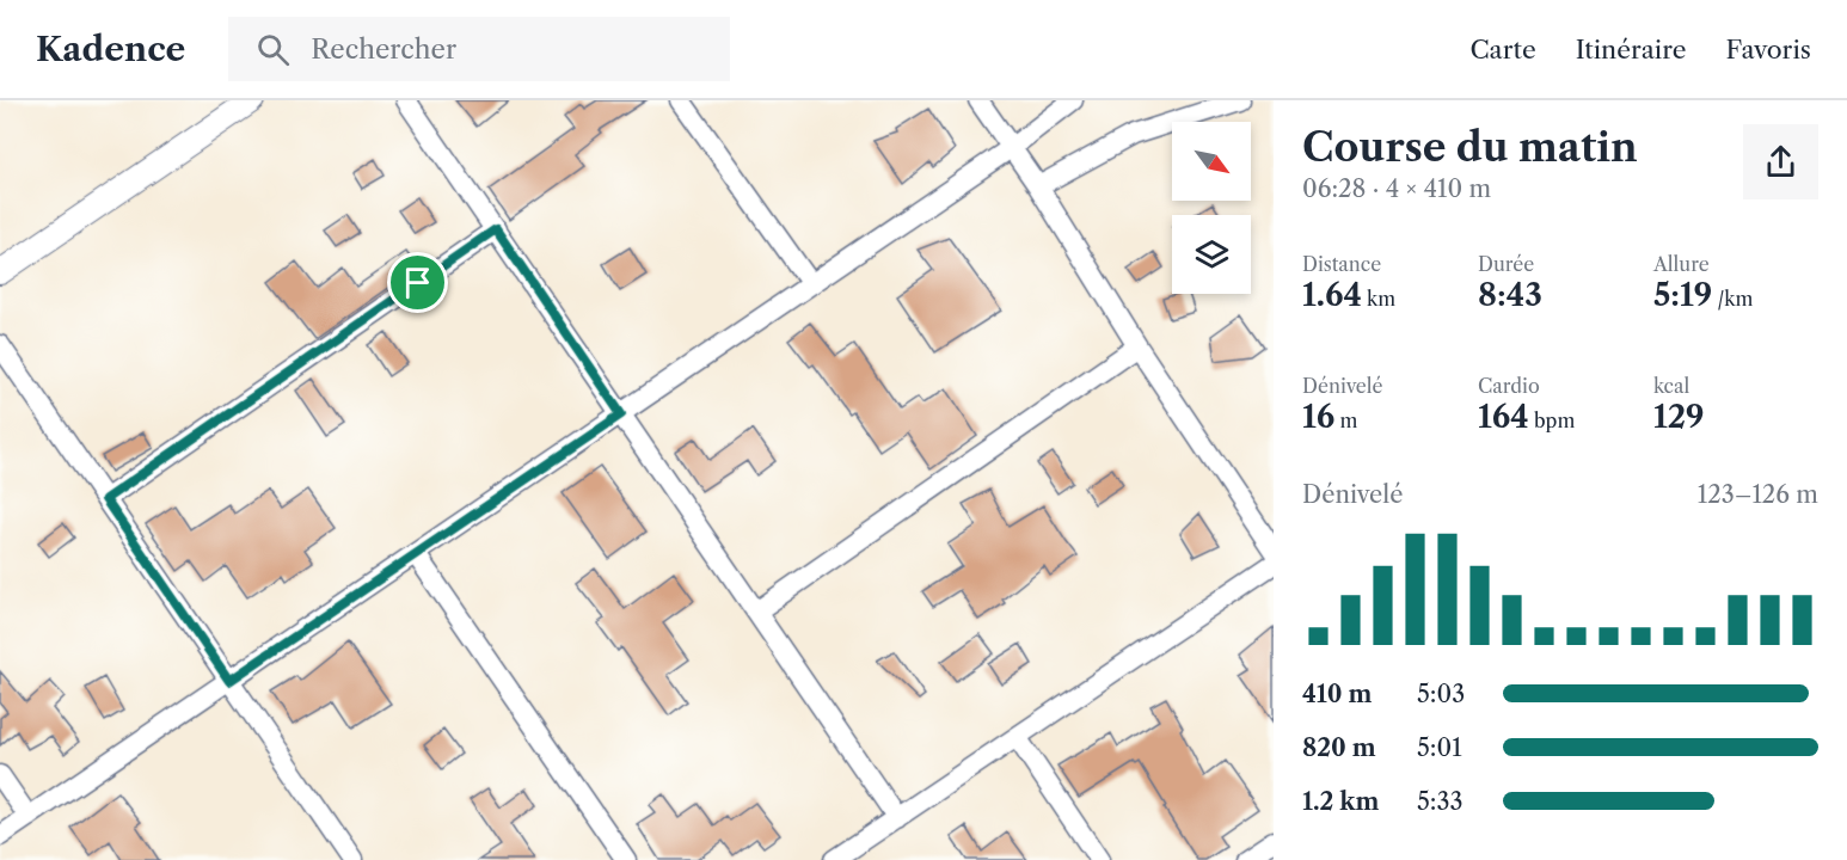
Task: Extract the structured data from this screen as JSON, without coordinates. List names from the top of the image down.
{
  "north": "bottom right",
  "page": {
    "header": "Kadence",
    "search": "Rechercher",
    "nav": ["Carte", "Itinéraire", "Favoris"],
    "heading": ["Course du matin", "06:28 · 4 × 410 m"],
    "stats": [
      ["Distance", "1.64 km"],
      ["Durée", "8:43"],
      ["Allure", "5:19 /km"],
      ["Dénivelé", "16 m"],
      ["Cardio", "164 bpm"],
      ["kcal", "129"]
    ],
    "chart": ["Dénivelé", "123–126 m"],
    "list": [
      {
        "name": "410 m",
        "note": "5:03"
      },
      {
        "name": "820 m",
        "note": "5:01"
      },
      {
        "name": "1.2 km",
        "note": "5:33"
      }
    ]
  }
}
